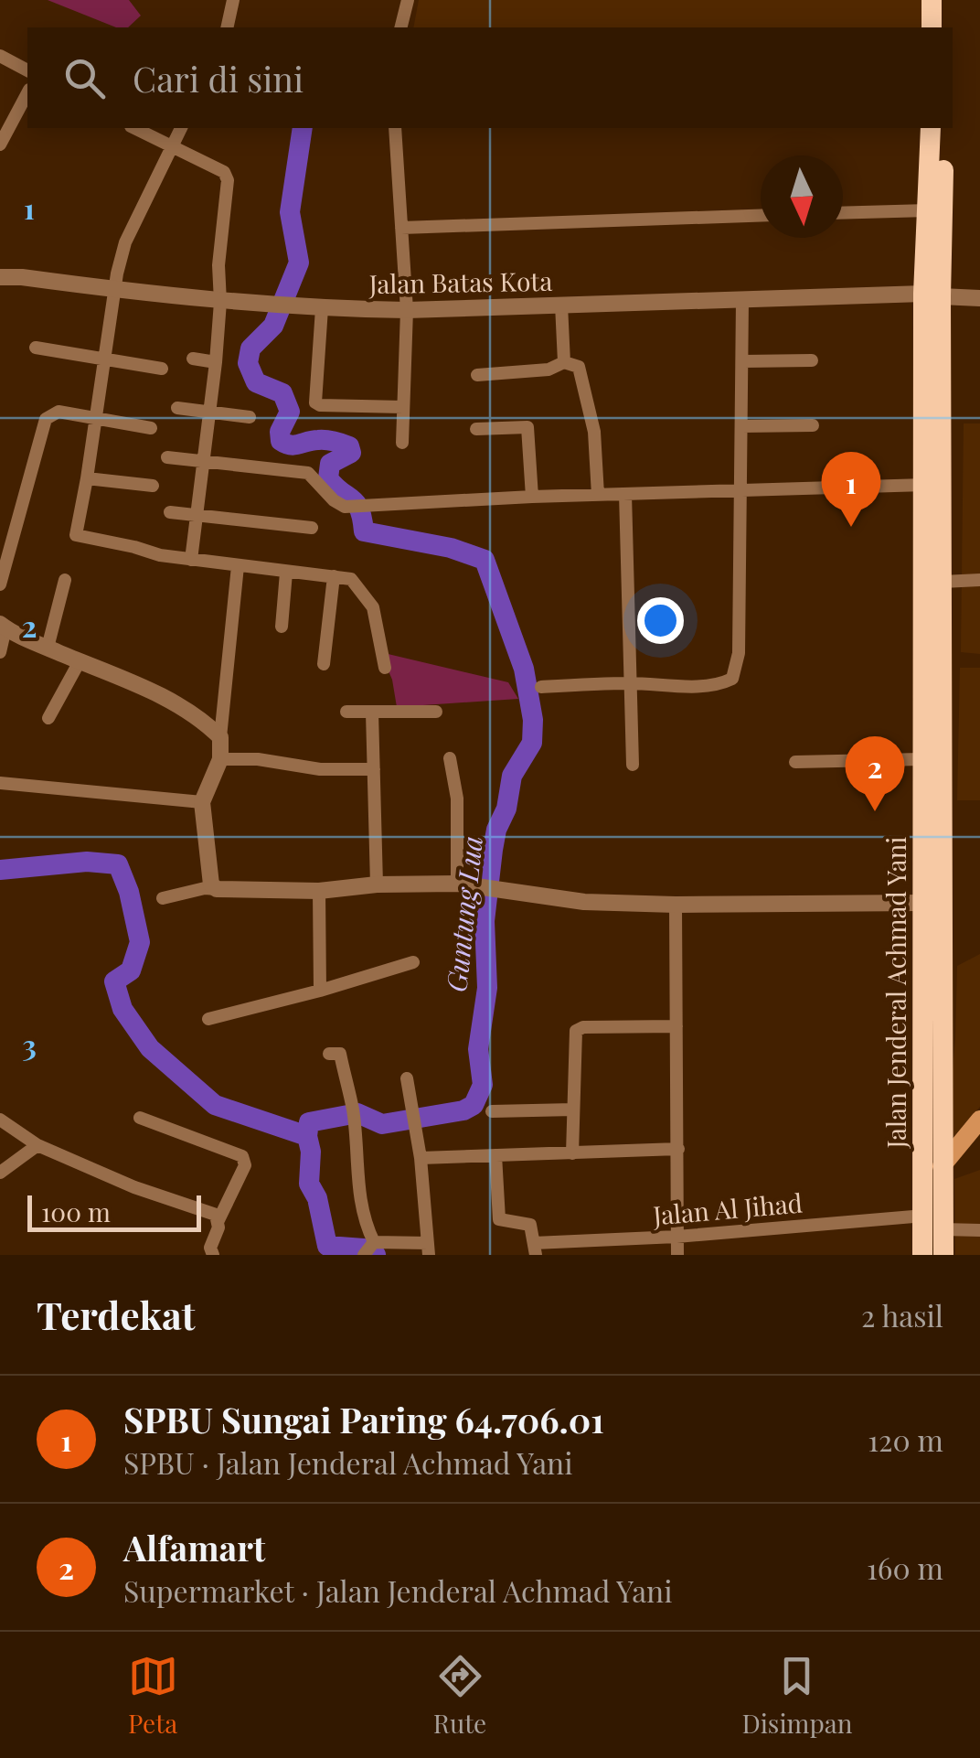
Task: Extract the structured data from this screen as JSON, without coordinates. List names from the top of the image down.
{
  "streets": {
    "highway": ["Jalan Jenderal Achmad Yani"],
    "street": ["Jalan Batas Kota", "Jalan Al Jihad"]
  },
  "crossings": [
    ["Jalan Batas Kota", "Jalan Jenderal Achmad Yani"],
    ["Jalan Jenderal Achmad Yani", "Jalan Al Jihad"]
  ],
  "water": ["Guntung Lua"],
  "scale_bar": "100 m",
  "north": "bottom",
  "page": {
    "search": "Cari di sini",
    "pins": ["1", "2"],
    "scale": "100 m",
    "heading": ["Terdekat", "2 hasil"],
    "list": [
      {
        "mark": "1",
        "name": "SPBU Sungai Paring 64.706.01",
        "note": "SPBU · Jalan Jenderal Achmad Yani",
        "value": "120 m"
      },
      {
        "mark": "2",
        "name": "Alfamart",
        "note": "Supermarket · Jalan Jenderal Achmad Yani",
        "value": "160 m"
      }
    ],
    "nav": ["Peta", "Rute", "Disimpan"]
  },
  "grid": {
    "rows": ["1", "2", "3"]
  }
}
